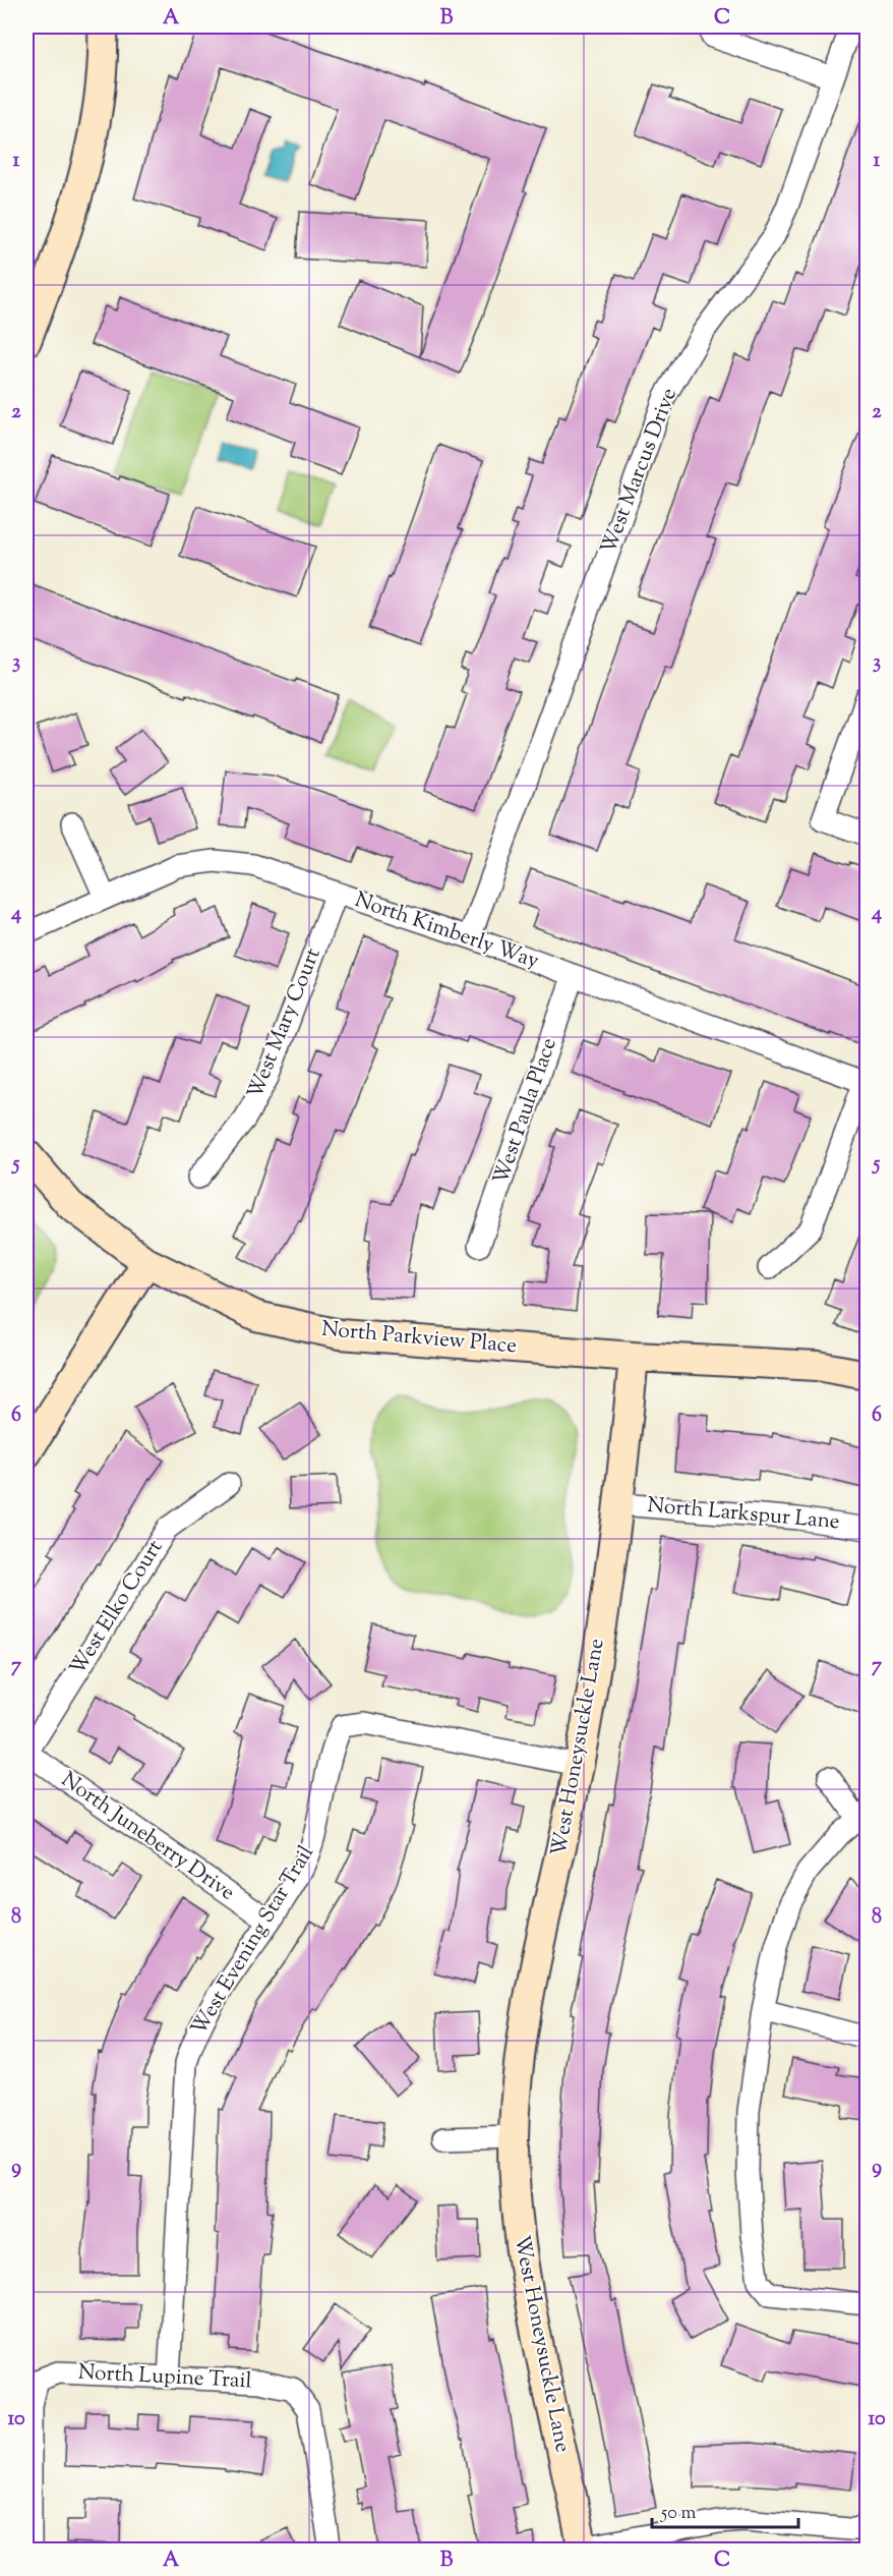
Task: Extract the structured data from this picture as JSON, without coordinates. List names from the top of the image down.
{
  "streets": {
    "street": [
      "West Marcus Drive",
      "North Kimberly Way",
      "West Mary Court",
      "West Paula Place",
      "North Parkview Place",
      "North Larkspur Lane",
      "West Elko Court",
      "West Honeysuckle Lane",
      "North Juneberry Drive",
      "West Evening Star Trail",
      "North Lupine Trail"
    ]
  },
  "crossings": [
    ["West Marcus Drive", "North Kimberly Way"],
    ["North Kimberly Way", "West Mary Court"],
    ["North Kimberly Way", "West Paula Place"],
    ["North Parkview Place", "West Honeysuckle Lane"],
    ["North Larkspur Lane", "West Honeysuckle Lane"],
    ["West Elko Court", "North Juneberry Drive"],
    ["West Honeysuckle Lane", "West Evening Star Trail"],
    ["North Juneberry Drive", "West Evening Star Trail"],
    ["West Evening Star Trail", "North Lupine Trail"]
  ],
  "scale_bar": "50 m",
  "grid": {
    "columns": ["A", "B", "C"],
    "rows": [
      "1",
      "2",
      "3",
      "4",
      "5",
      "6",
      "7",
      "8",
      "9",
      "10"
    ]
  }
}
